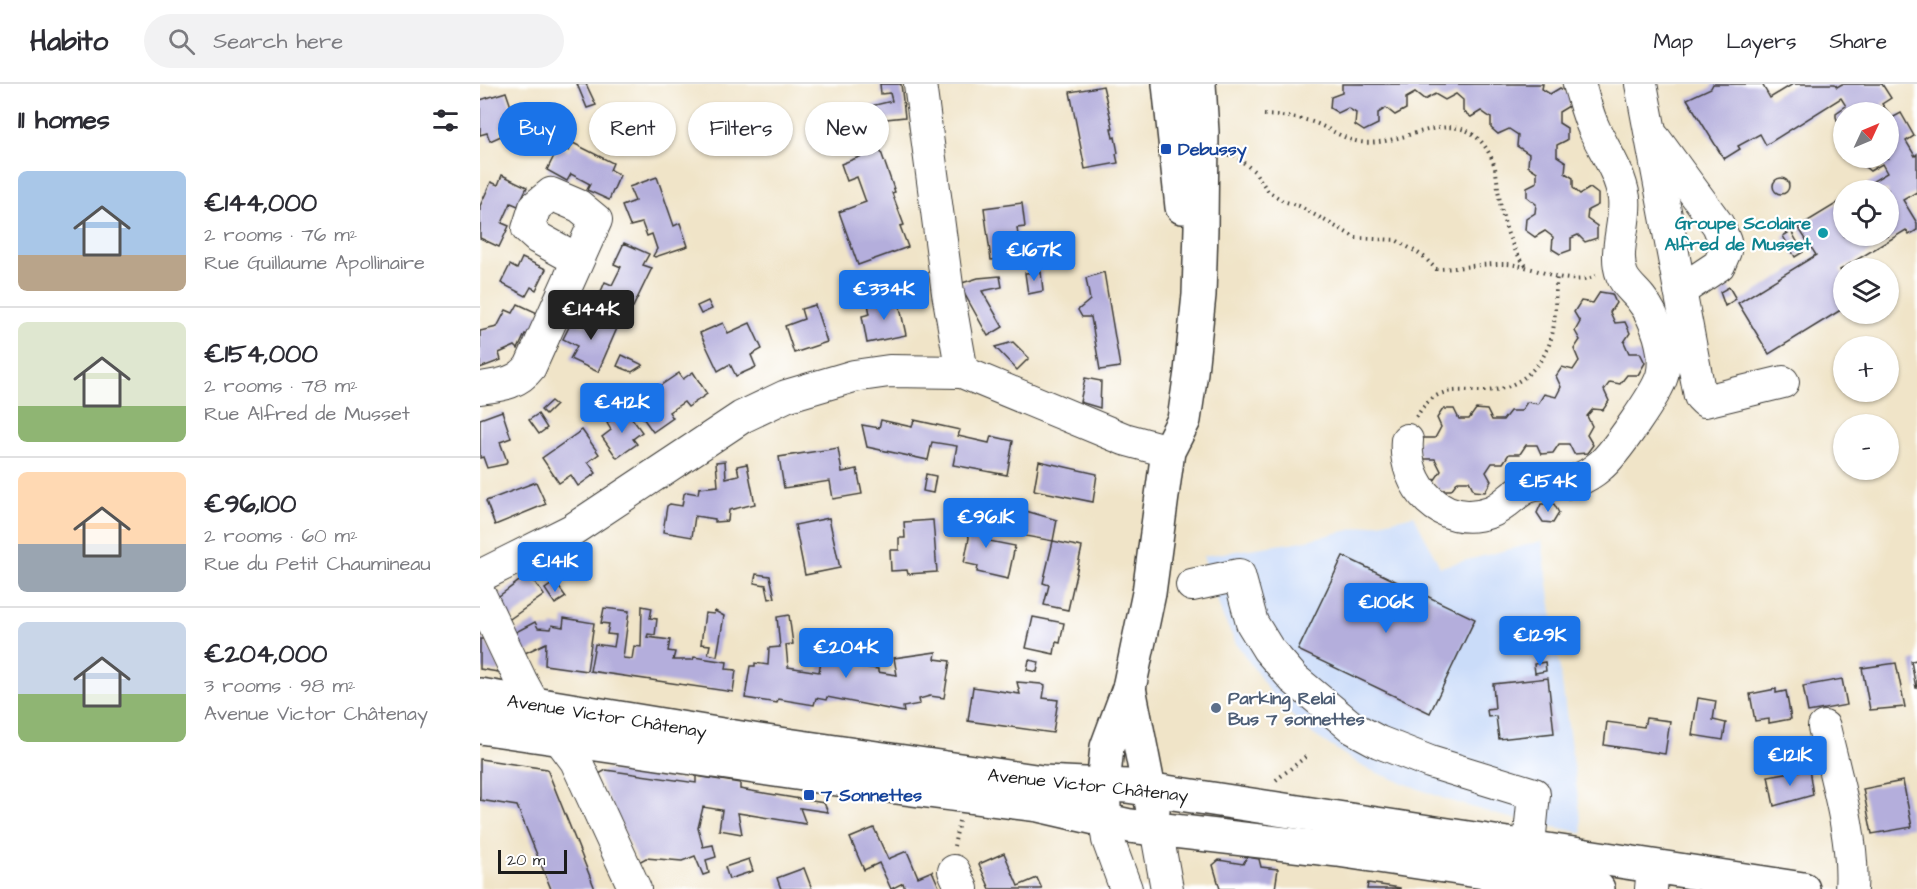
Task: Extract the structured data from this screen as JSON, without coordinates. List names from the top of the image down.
{
  "streets": {
    "main road": ["Avenue Victor Châtenay"]
  },
  "places": {
    "transit": ["Debussy", "7 Sonnettes"],
    "other": ["Groupe Scolaire Alfred de Musset", "Parking Relai Bus 7 sonnettes"]
  },
  "scale_bar": "20 m",
  "north": "top right",
  "page": {
    "header": "Habito",
    "search": "Search here",
    "nav": ["Map", "Layers", "Share"],
    "heading": "11 homes",
    "map_buttons": ["+", "−"],
    "chip": [
      "Buy",
      "Rent",
      "Filters",
      "New"
    ],
    "list": [
      {
        "name": "€144,000",
        "note": "2 rooms · 76 m² · Rue Guillaume Apollinaire"
      },
      {
        "name": "€154,000",
        "note": "2 rooms · 78 m² · Rue Alfred de Musset"
      },
      {
        "name": "€96,100",
        "note": "2 rooms · 60 m² · Rue du Petit Chaumineau"
      },
      {
        "name": "€204,000",
        "note": "3 rooms · 98 m² · Avenue Victor Châtenay"
      }
    ],
    "price": [
      "€167K",
      "€334K",
      "€144K",
      "€412K",
      "€154K",
      "€96.1K",
      "€141K",
      "€106K",
      "€129K",
      "€204K",
      "€121K"
    ],
    "scale": "20 m"
  }
}
